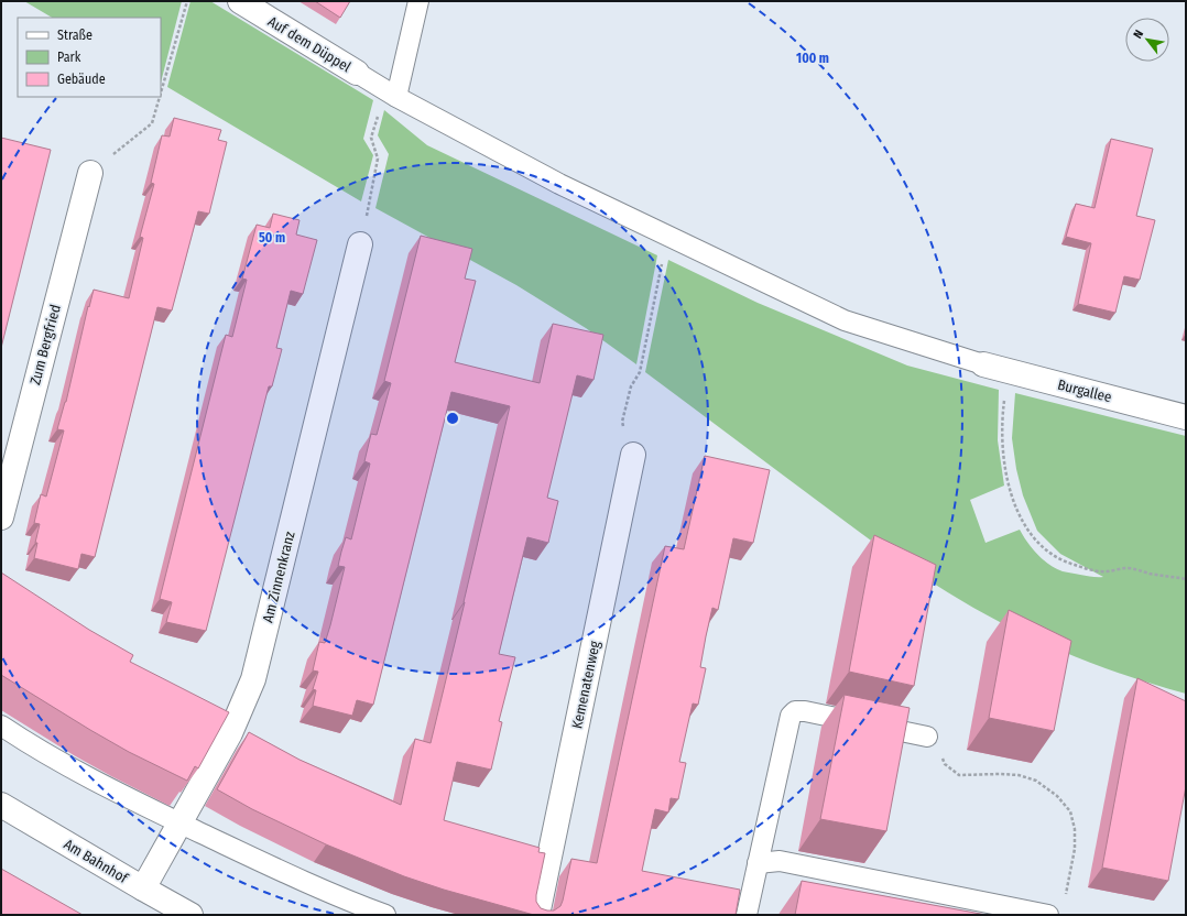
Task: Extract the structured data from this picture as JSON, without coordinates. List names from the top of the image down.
{
  "streets": {
    "street": [
      "Auf dem Düppel",
      "Zum Bergfried",
      "Burgallee",
      "Am Zinnenkranz",
      "Kemenatenweg",
      "Am Bahnhof"
    ]
  },
  "crossings": [
    ["Am Zinnenkranz", "Am Bahnhof"]
  ],
  "legend": ["Straße", "Park", "Gebäude"],
  "north": "top left",
  "rings": ["100 m", "50 m"]
}
